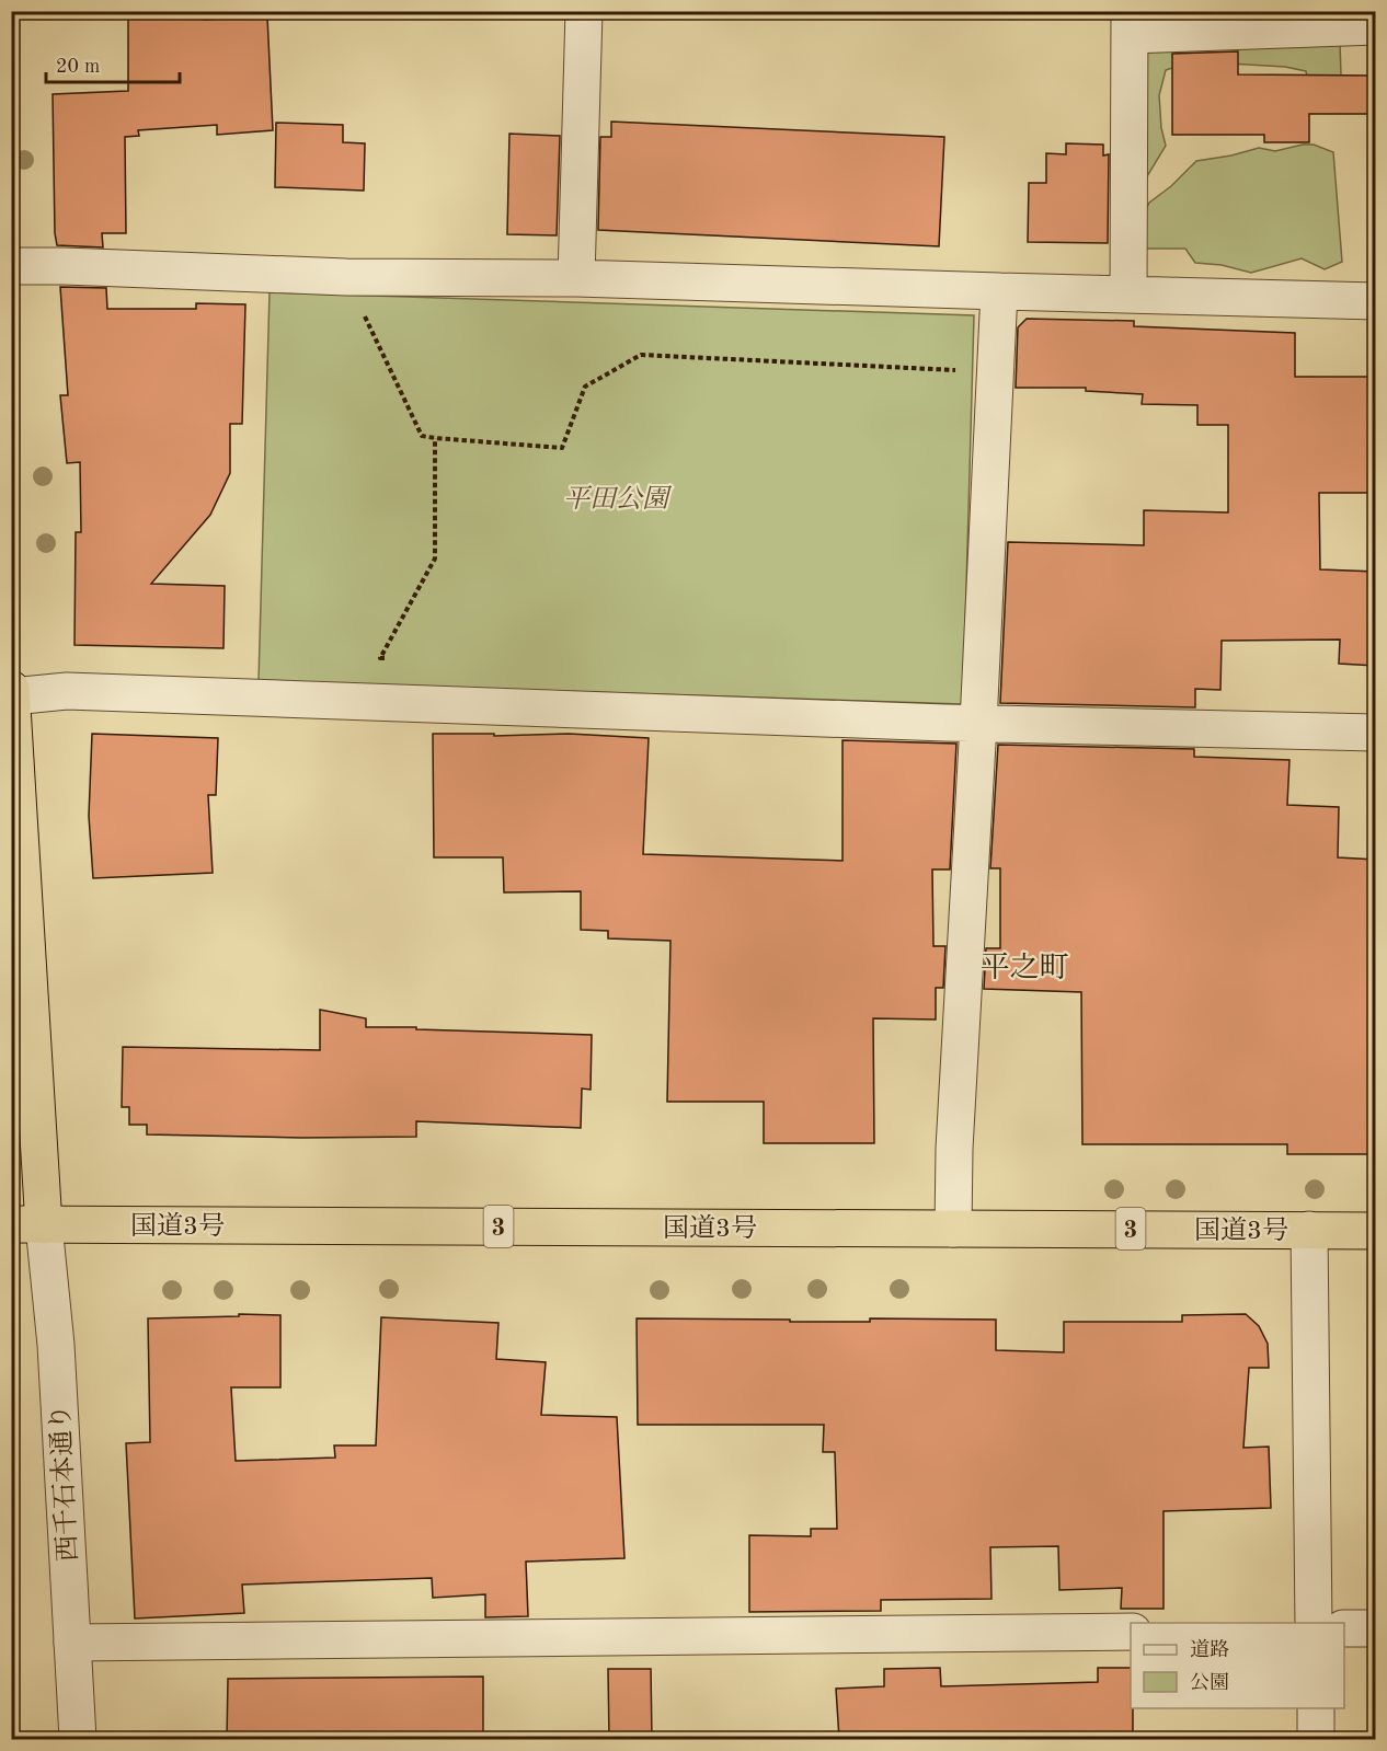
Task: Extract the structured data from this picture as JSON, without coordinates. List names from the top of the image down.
{
  "streets": {
    "highway": ["国道3号", "3"],
    "street": ["西千石本通り"]
  },
  "crossings": [
    ["国道3号", "西千石本通り"]
  ],
  "districts": ["平之町"],
  "parks": ["平田公園"],
  "legend": ["道路", "公園"],
  "scale_bar": "20 m"
}
